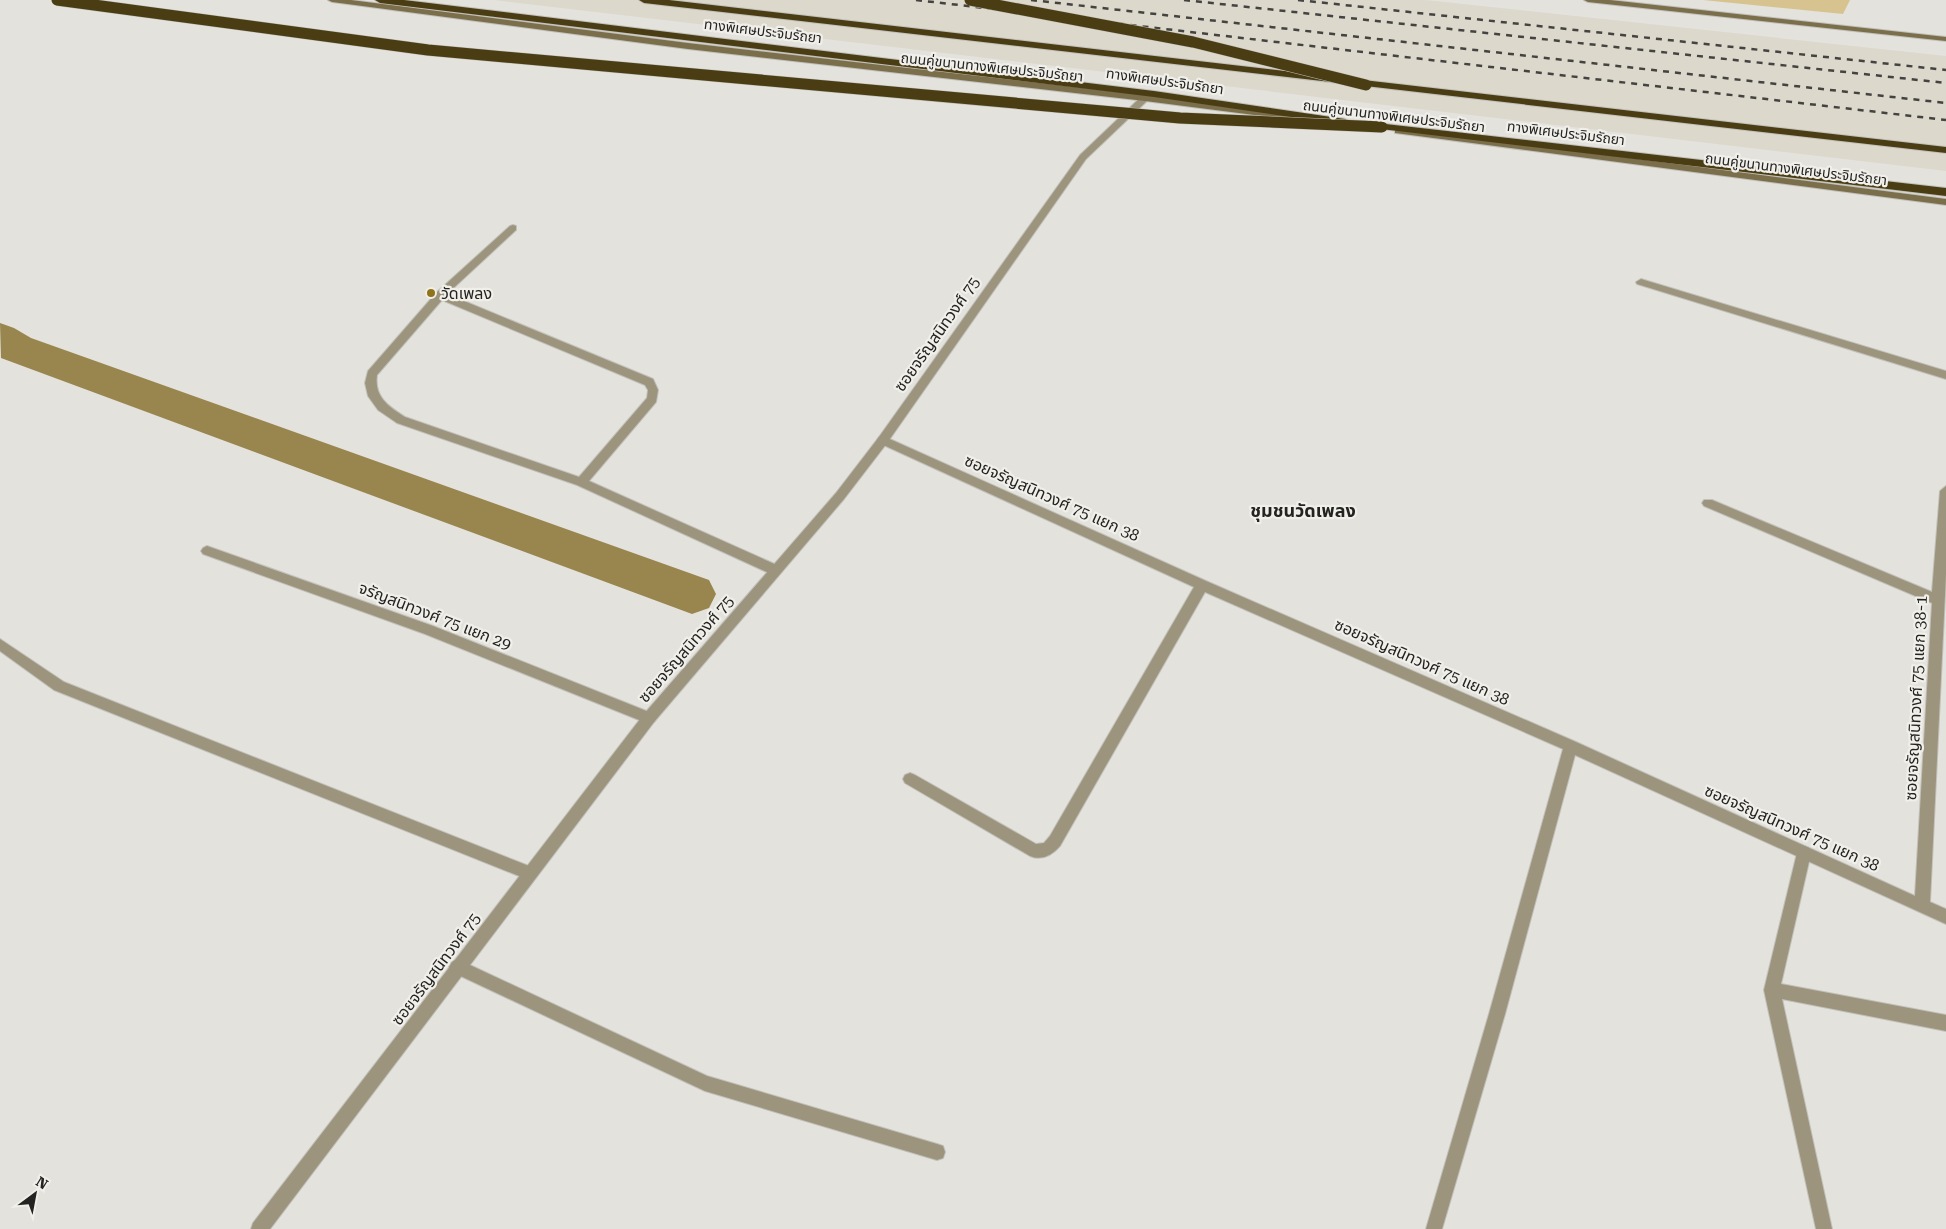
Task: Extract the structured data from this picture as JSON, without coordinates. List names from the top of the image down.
{
  "streets": {
    "highway": ["ทางพิเศษประจิมรัถยา"],
    "main road": ["ถนนคู่ขนานทางพิเศษประจิมรัถยา"],
    "street": [
      "ซอยจรัญสนิทวงศ์ 75",
      "ซอยจรัญสนิทวงศ์ 75 แยก 38",
      "จรัญสนิทวงศ์ 75 แยก 29",
      "ซอยจรัญสนิทวงศ์ 75 แยก 38-1"
    ]
  },
  "crossings": [
    ["ถนนคู่ขนานทางพิเศษประจิมรัถยา", "ซอยจรัญสนิทวงศ์ 75"],
    ["ซอยจรัญสนิทวงศ์ 75", "ซอยจรัญสนิทวงศ์ 75 แยก 38"],
    ["ซอยจรัญสนิทวงศ์ 75", "จรัญสนิทวงศ์ 75 แยก 29"],
    ["ซอยจรัญสนิทวงศ์ 75 แยก 38", "ซอยจรัญสนิทวงศ์ 75 แยก 38-1"]
  ],
  "districts": ["ชุมชนวัดเพลง"],
  "places": ["วัดเพลง"],
  "north": "top right"
}
